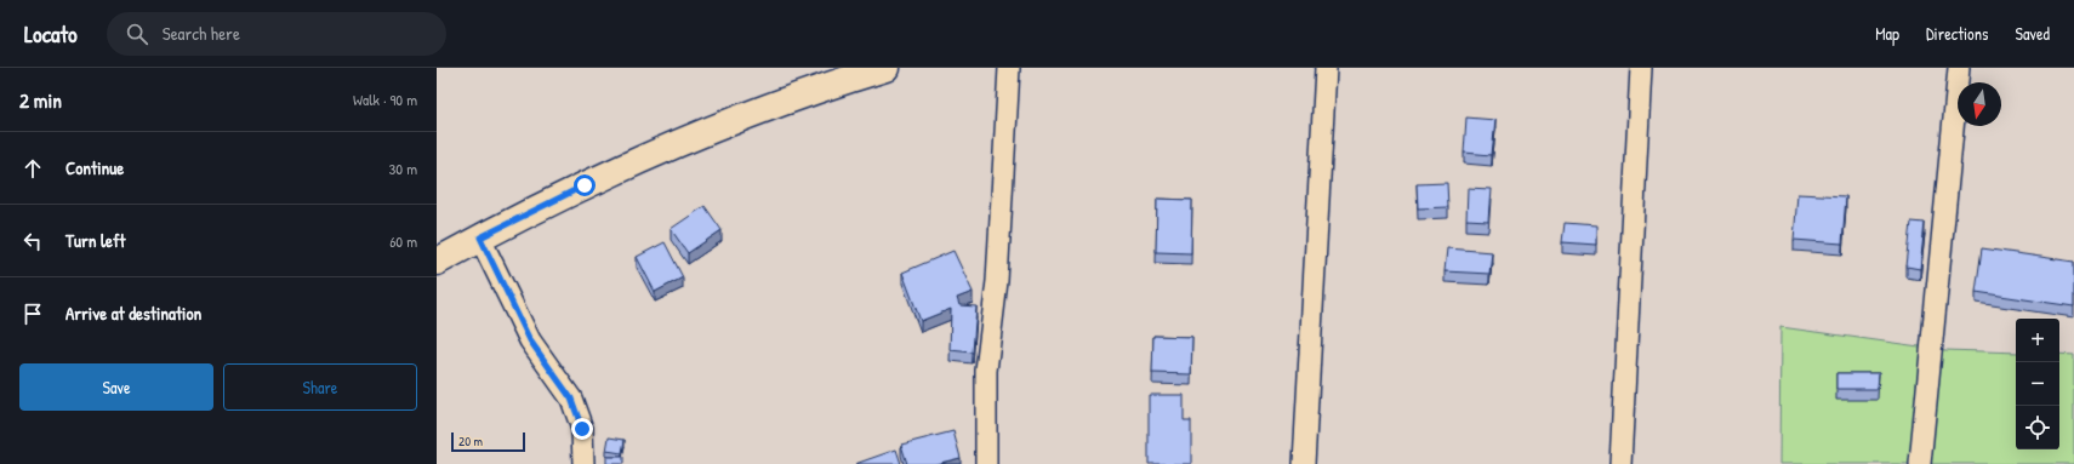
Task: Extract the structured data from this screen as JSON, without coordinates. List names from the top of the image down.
{
  "scale_bar": "20 m",
  "north": "bottom",
  "page": {
    "header": "Locato",
    "search": "Search here",
    "nav": ["Map", "Directions", "Saved"],
    "heading": ["2 min", "Walk · 90 m"],
    "list": [
      ["Continue", "30 m"],
      ["Turn left", "60 m"],
      "Arrive at destination"
    ],
    "map_buttons": ["+", "−"],
    "buttons": ["Save", "Share"],
    "scale": "20 m"
  }
}
